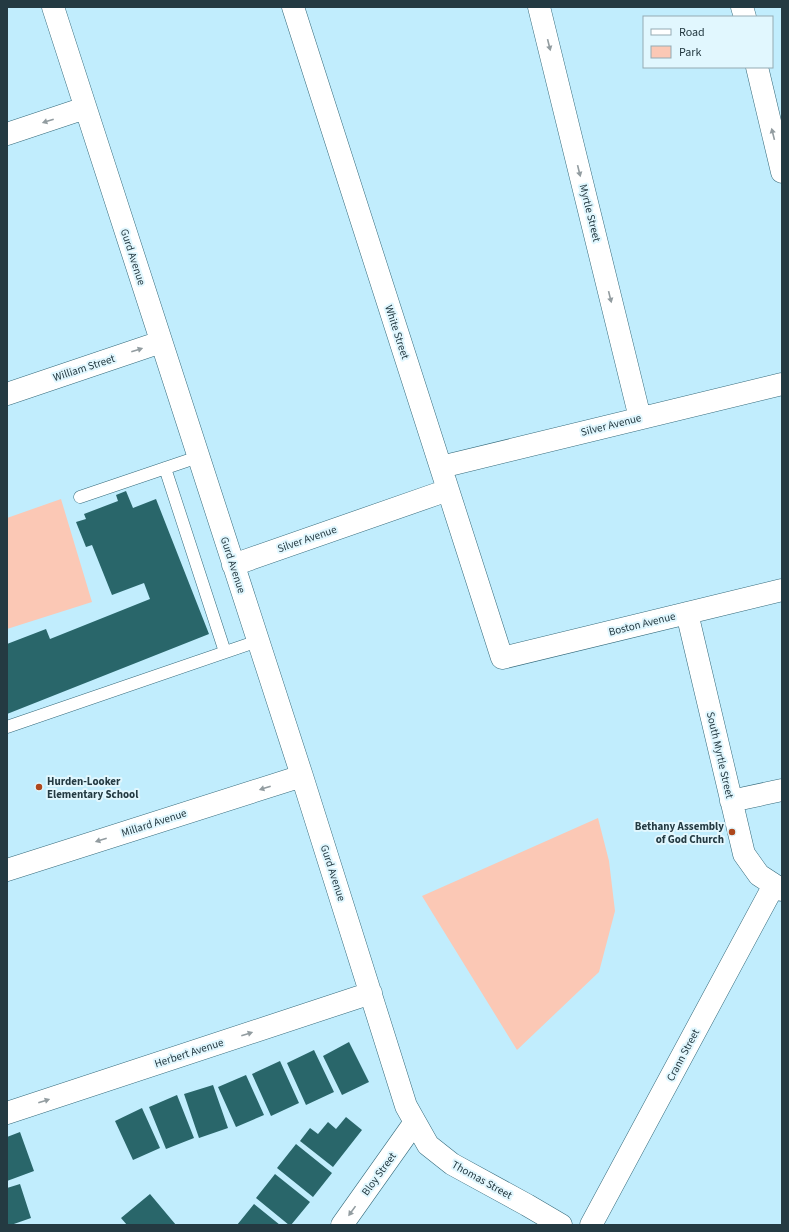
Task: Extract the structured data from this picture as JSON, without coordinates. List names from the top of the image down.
{
  "streets": {
    "street": [
      "Myrtle Street",
      "Gurd Avenue",
      "White Street",
      "William Street",
      "Silver Avenue",
      "Boston Avenue",
      "South Myrtle Street",
      "Millard Avenue",
      "Herbert Avenue",
      "Crann Street",
      "Bloy Street",
      "Thomas Street"
    ]
  },
  "crossings": [
    ["Myrtle Street", "Silver Avenue"],
    ["Gurd Avenue", "William Street"],
    ["Gurd Avenue", "Silver Avenue"],
    ["Gurd Avenue", "Millard Avenue"],
    ["Gurd Avenue", "Herbert Avenue"],
    ["Gurd Avenue", "Bloy Street"],
    ["Gurd Avenue", "Thomas Street"],
    ["White Street", "Silver Avenue"],
    ["White Street", "Boston Avenue"],
    ["Boston Avenue", "South Myrtle Street"],
    ["South Myrtle Street", "Crann Street"],
    ["Bloy Street", "Thomas Street"]
  ],
  "one_way": [
    "Myrtle Street",
    "William Street",
    "Millard Avenue",
    "Herbert Avenue",
    "Bloy Street"
  ],
  "places": ["Hurden-Looker Elementary School", "Bethany Assembly of God Church"],
  "legend": ["Road", "Park"]
}
